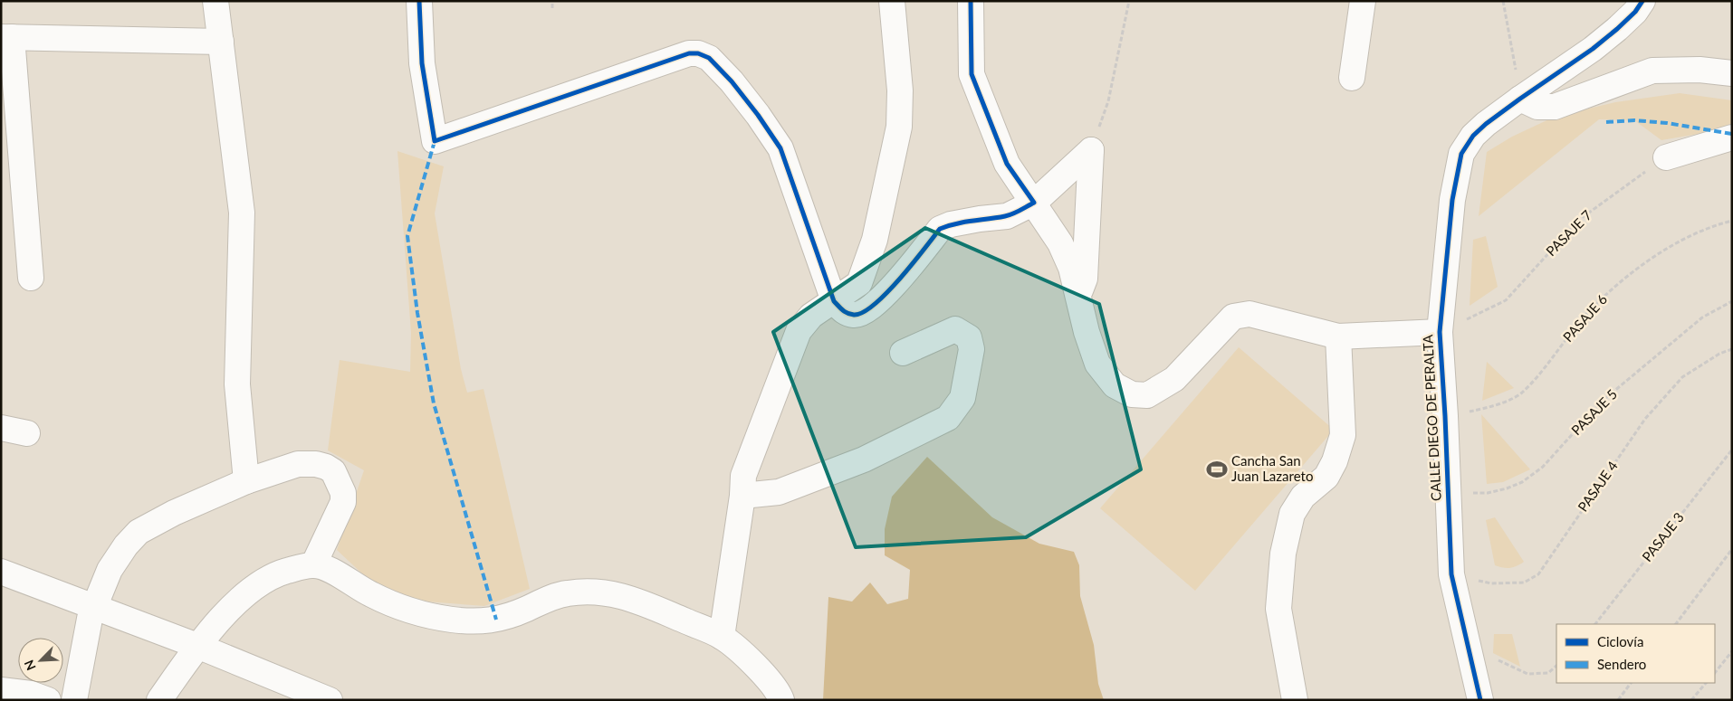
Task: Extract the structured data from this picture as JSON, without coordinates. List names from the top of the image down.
{
  "streets": {
    "street": ["CALLE DIEGO DE PERALTA"],
    "path": [
      "PASAJE 7",
      "PASAJE 6",
      "PASAJE 5",
      "PASAJE 4",
      "PASAJE 3"
    ]
  },
  "crossings": [
    ["PASAJE 7", "CALLE DIEGO DE PERALTA"],
    ["PASAJE 6", "CALLE DIEGO DE PERALTA"],
    ["PASAJE 5", "CALLE DIEGO DE PERALTA"],
    ["CALLE DIEGO DE PERALTA", "PASAJE 4"]
  ],
  "places": {
    "sports": ["Cancha San Juan Lazareto"]
  },
  "legend": ["Ciclovía", "Sendero"],
  "north": "bottom left"
}
